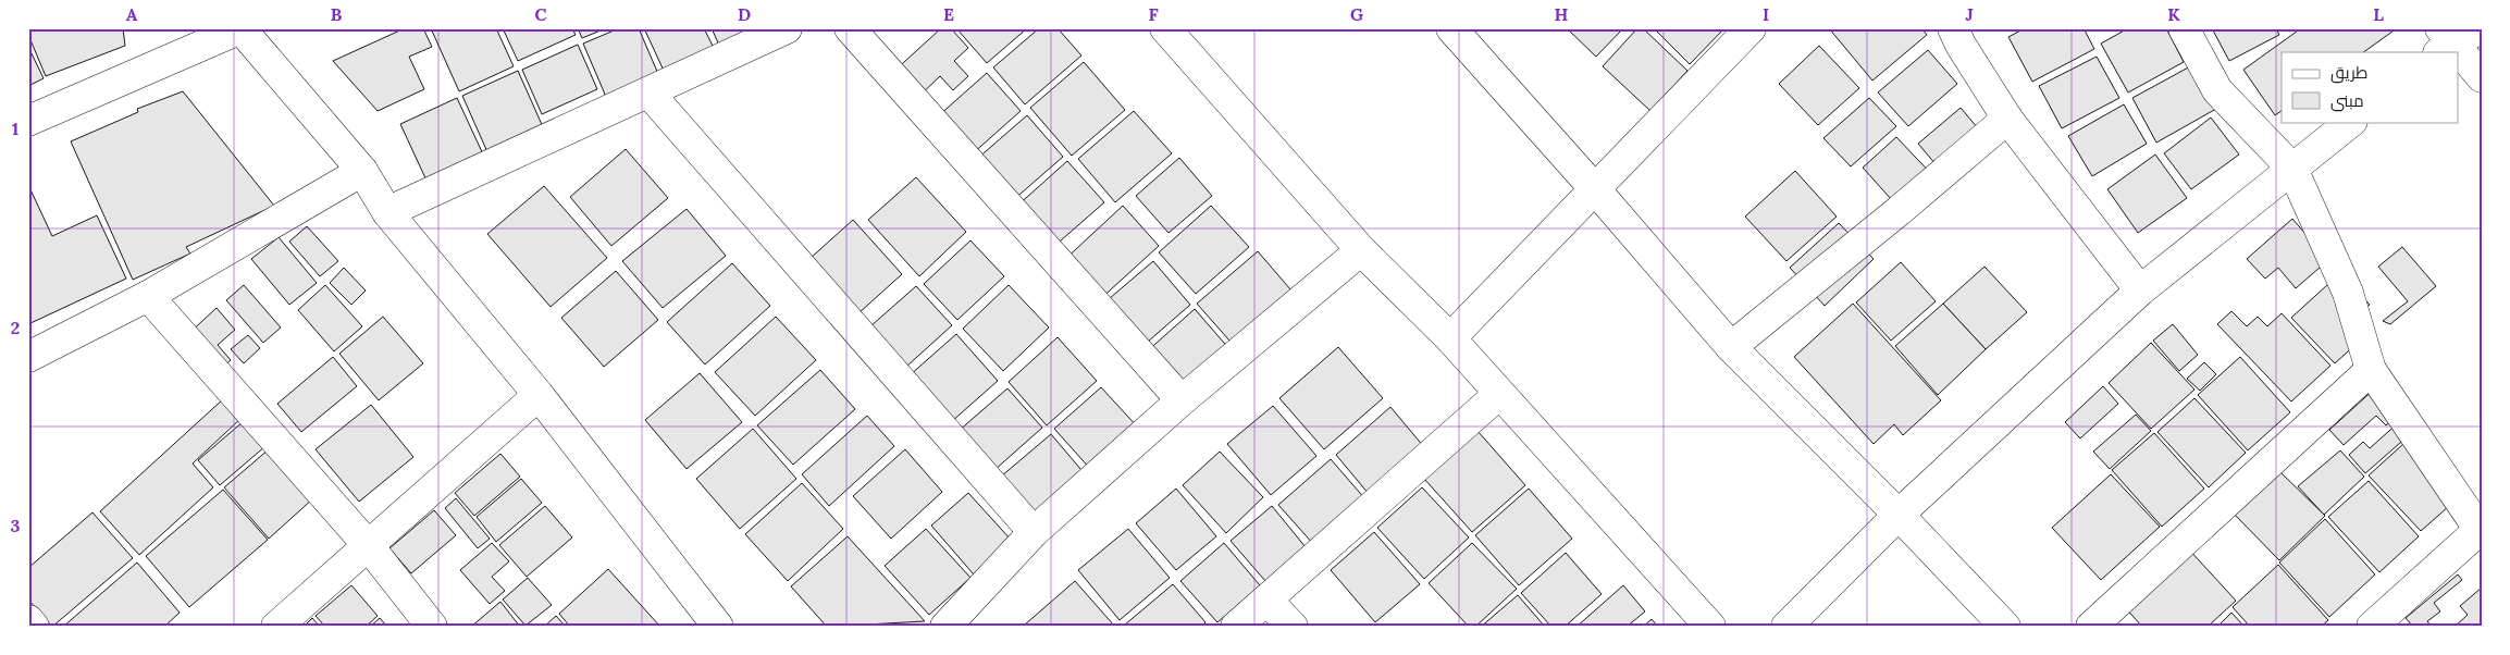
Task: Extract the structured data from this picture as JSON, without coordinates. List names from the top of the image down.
{
  "legend": ["طريق", "مبنى"],
  "grid": {
    "columns": [
      "A",
      "B",
      "C",
      "D",
      "E",
      "F",
      "G",
      "H",
      "I",
      "J",
      "K",
      "L"
    ],
    "rows": ["1", "2", "3"]
  }
}
